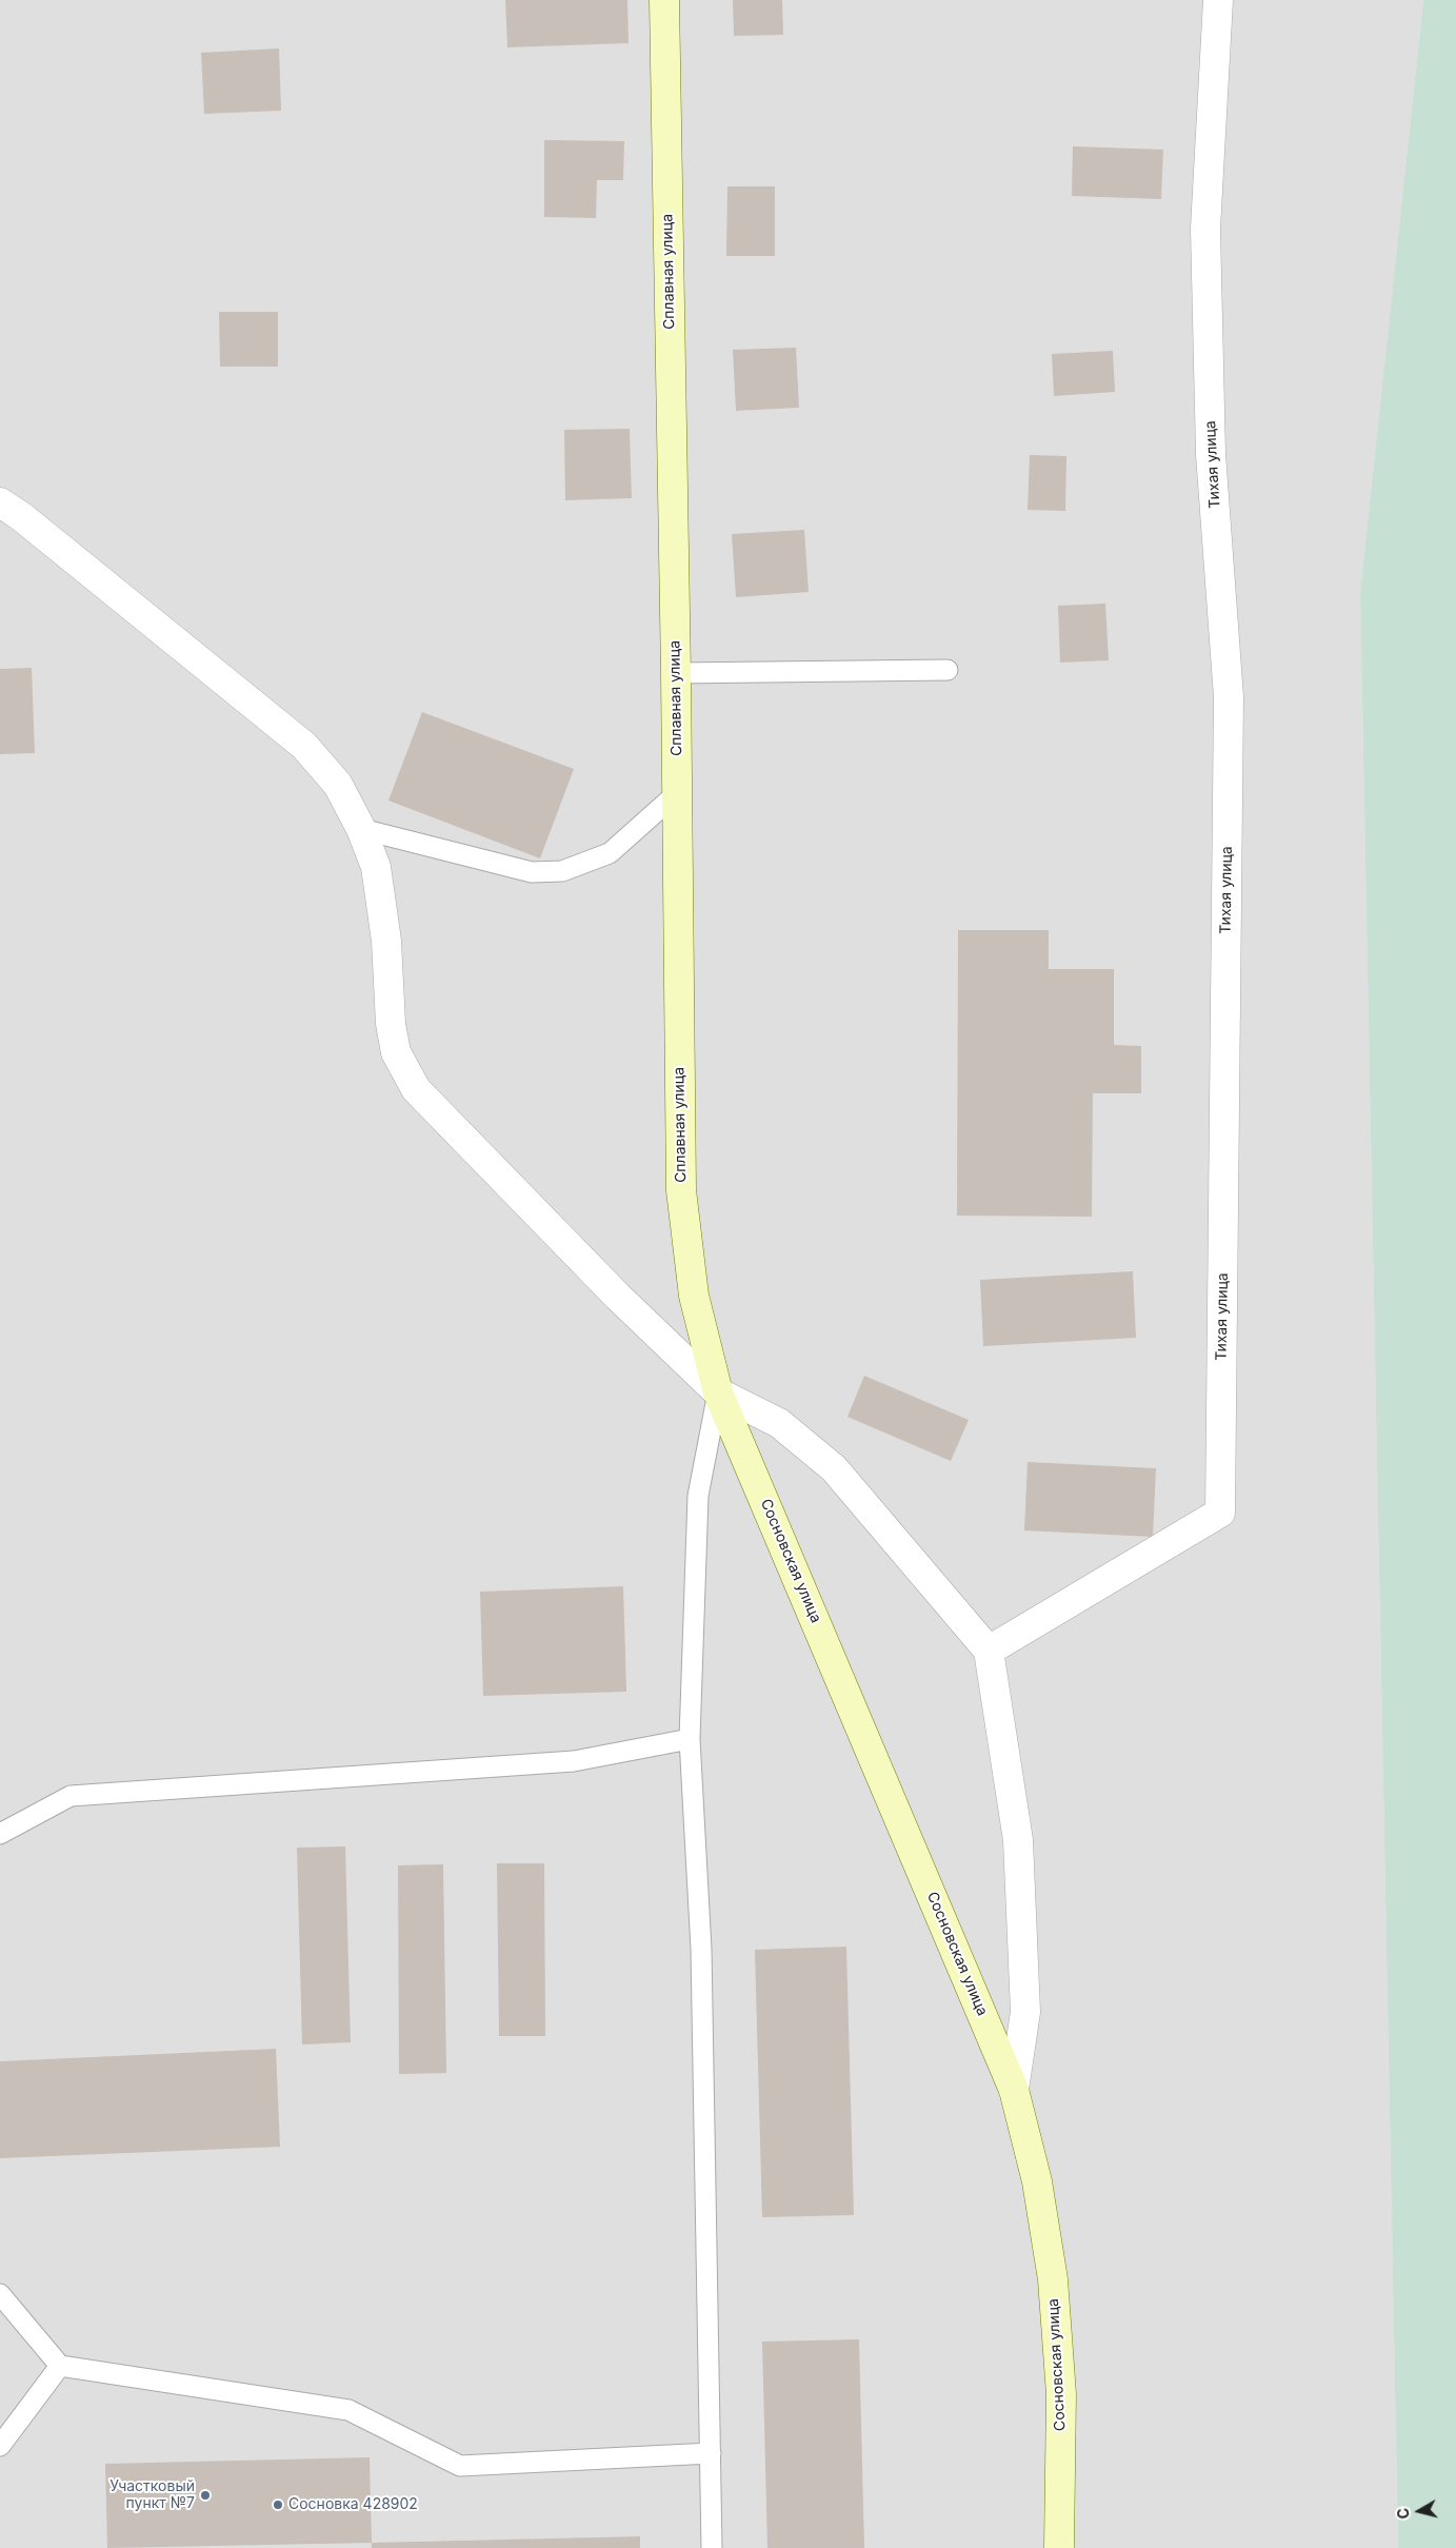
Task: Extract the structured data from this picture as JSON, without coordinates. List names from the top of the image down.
{
  "streets": {
    "street": ["Сплавная улица", "Тихая улица", "Сосновская улица"]
  },
  "crossings": [
    ["Сплавная улица", "Сосновская улица"]
  ],
  "places": ["Участковый пункт №7", "Сосновка 428902"],
  "north": "left"
}
